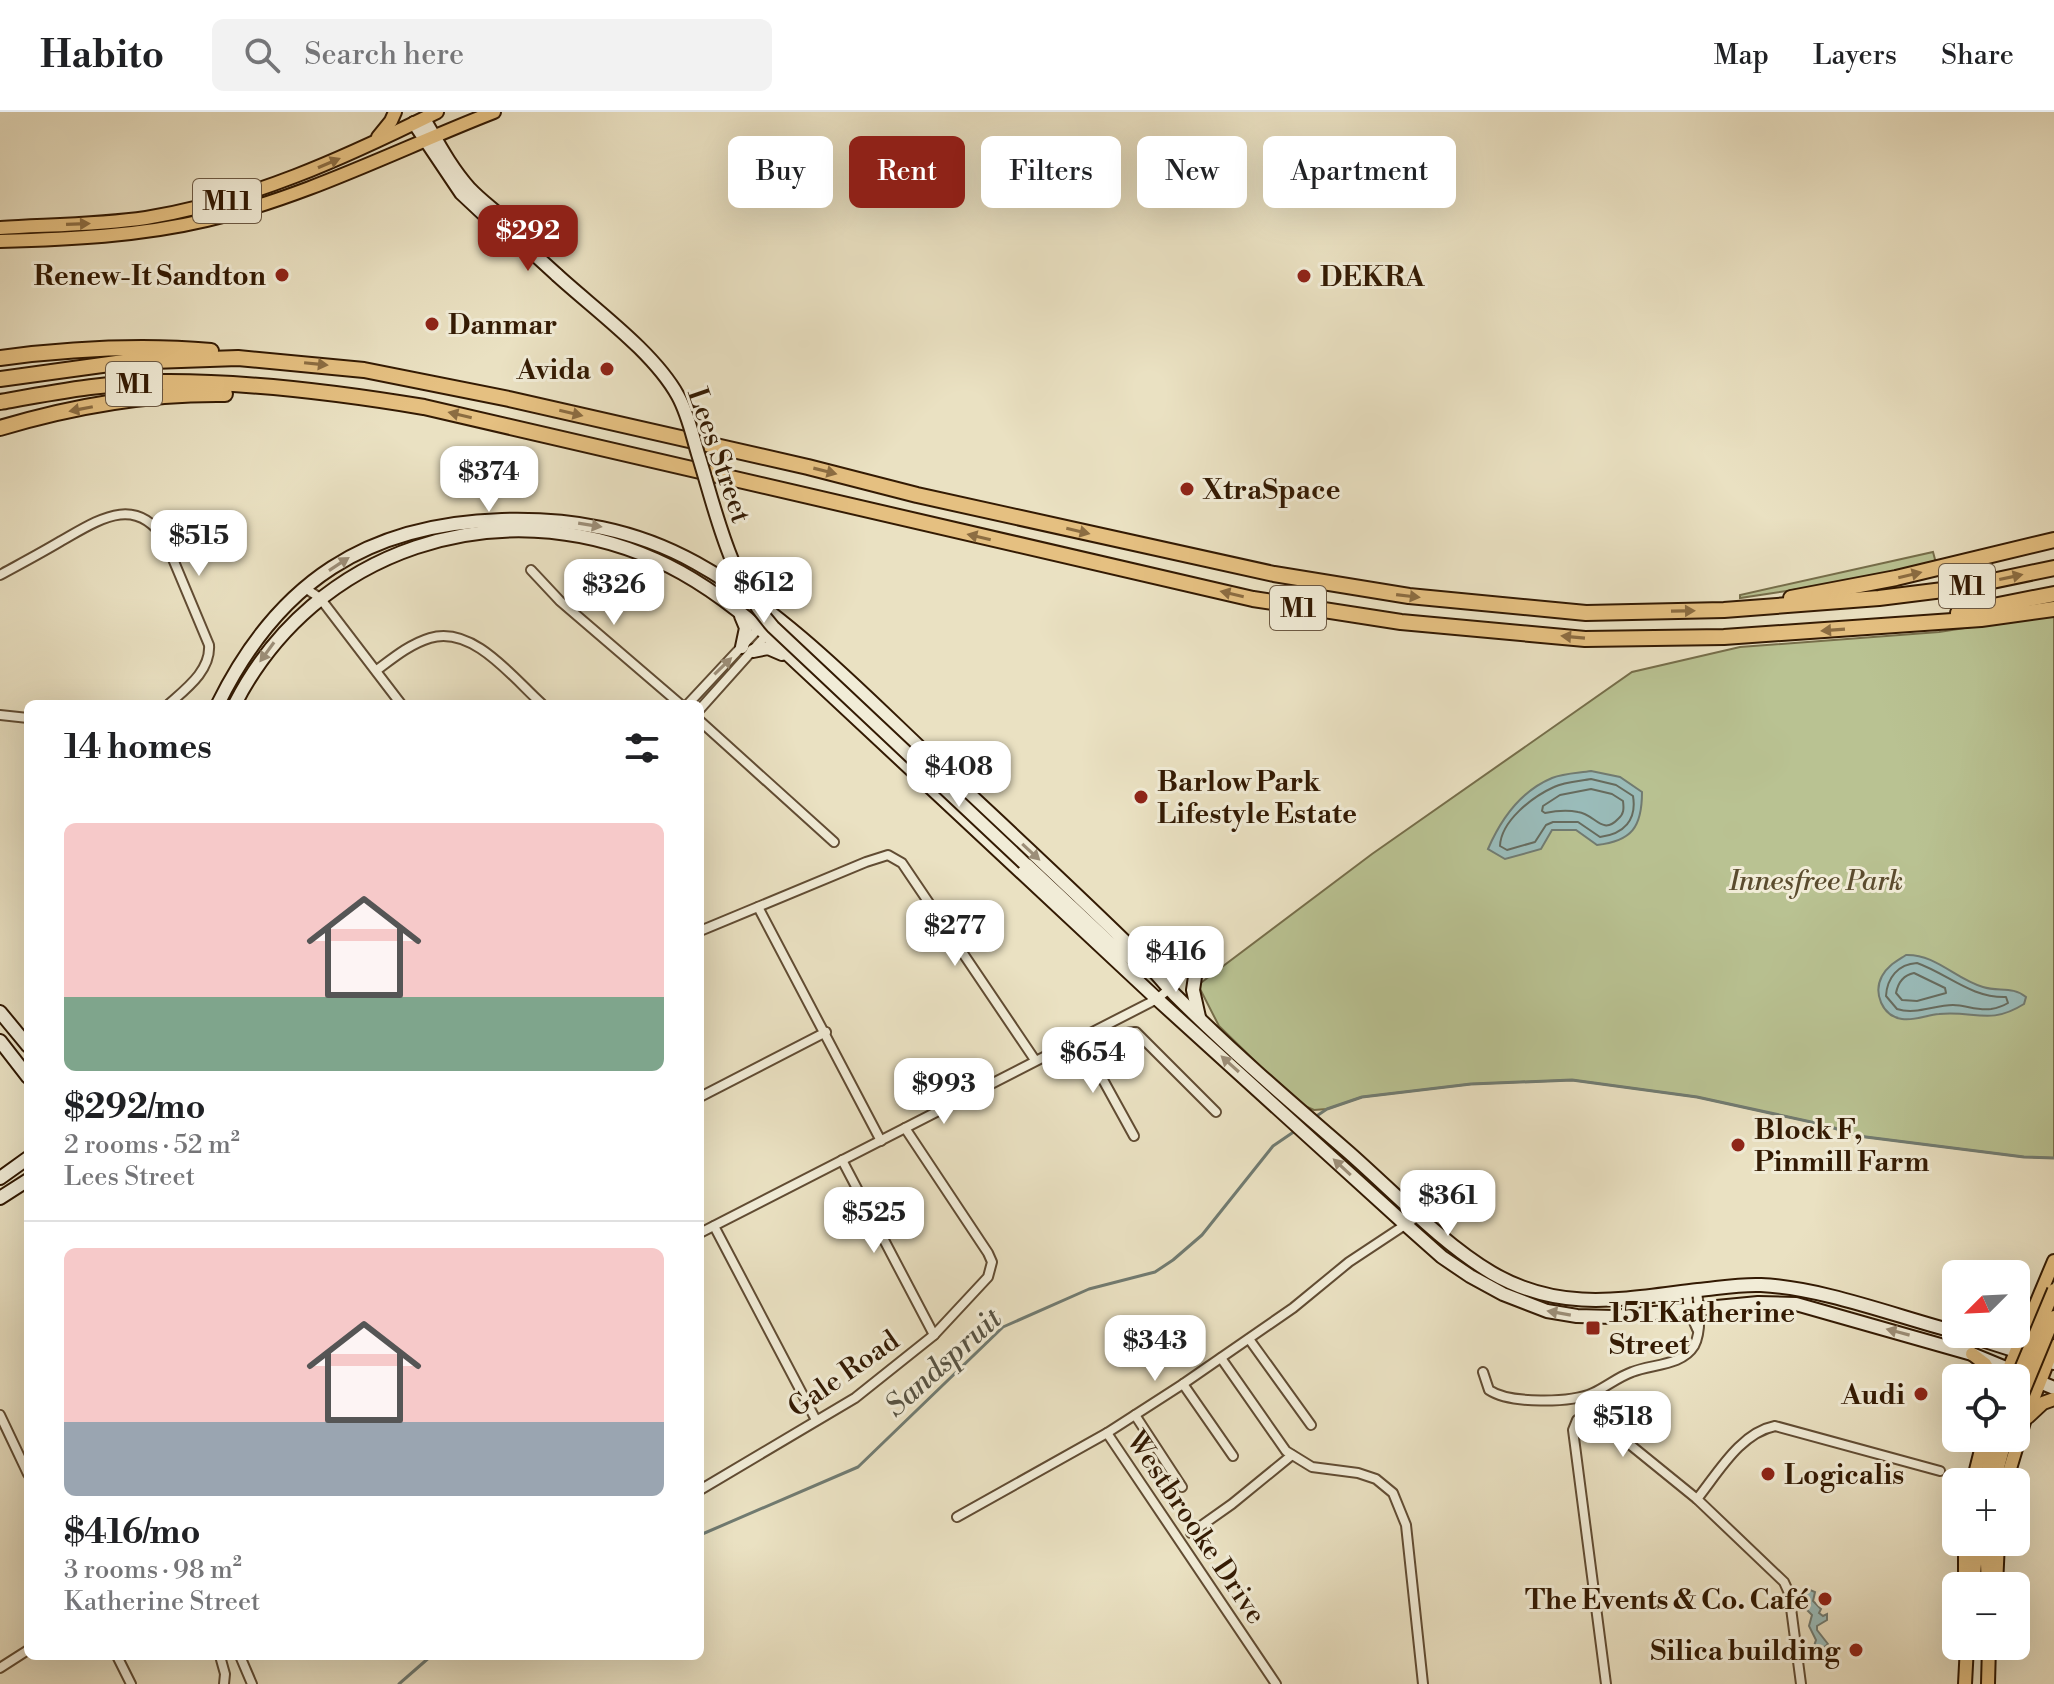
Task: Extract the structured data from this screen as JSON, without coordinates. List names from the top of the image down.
{
  "streets": {
    "highway": ["M1"],
    "main road": ["M11", "Lees Street"],
    "street": ["Gale Road", "Westbrooke Drive"]
  },
  "crossings": [
    ["M11", "Lees Street"]
  ],
  "water": ["Sandspruit"],
  "parks": ["Innesfree Park"],
  "places": {
    "other": [
      "Renew-It Sandton",
      "DEKRA",
      "Danmar",
      "Avida",
      "XtraSpace",
      "Barlow Park Lifestyle Estate",
      "Block F, Pinmill Farm",
      "Audi",
      "Logicalis",
      "The Events & Co. Café",
      "Silica building"
    ],
    "transit": ["151 Katherine Street"]
  },
  "north": "bottom left",
  "page": {
    "header": "Habito",
    "search": "Search here",
    "nav": ["Map", "Layers", "Share"],
    "chip": [
      "Buy",
      "Rent",
      "Filters",
      "New",
      "Apartment"
    ],
    "price": [
      "$292",
      "$374",
      "$515",
      "$612",
      "$326",
      "$408",
      "$277",
      "$416",
      "$654",
      "$993",
      "$361",
      "$525",
      "$343",
      "$518"
    ],
    "heading": "14 homes",
    "list": [
      {
        "name": "$292/mo",
        "note": "2 rooms · 52 m² · Lees Street"
      },
      {
        "name": "$416/mo",
        "note": "3 rooms · 98 m² · Katherine Street"
      }
    ],
    "map_buttons": ["+", "−"]
  }
}
